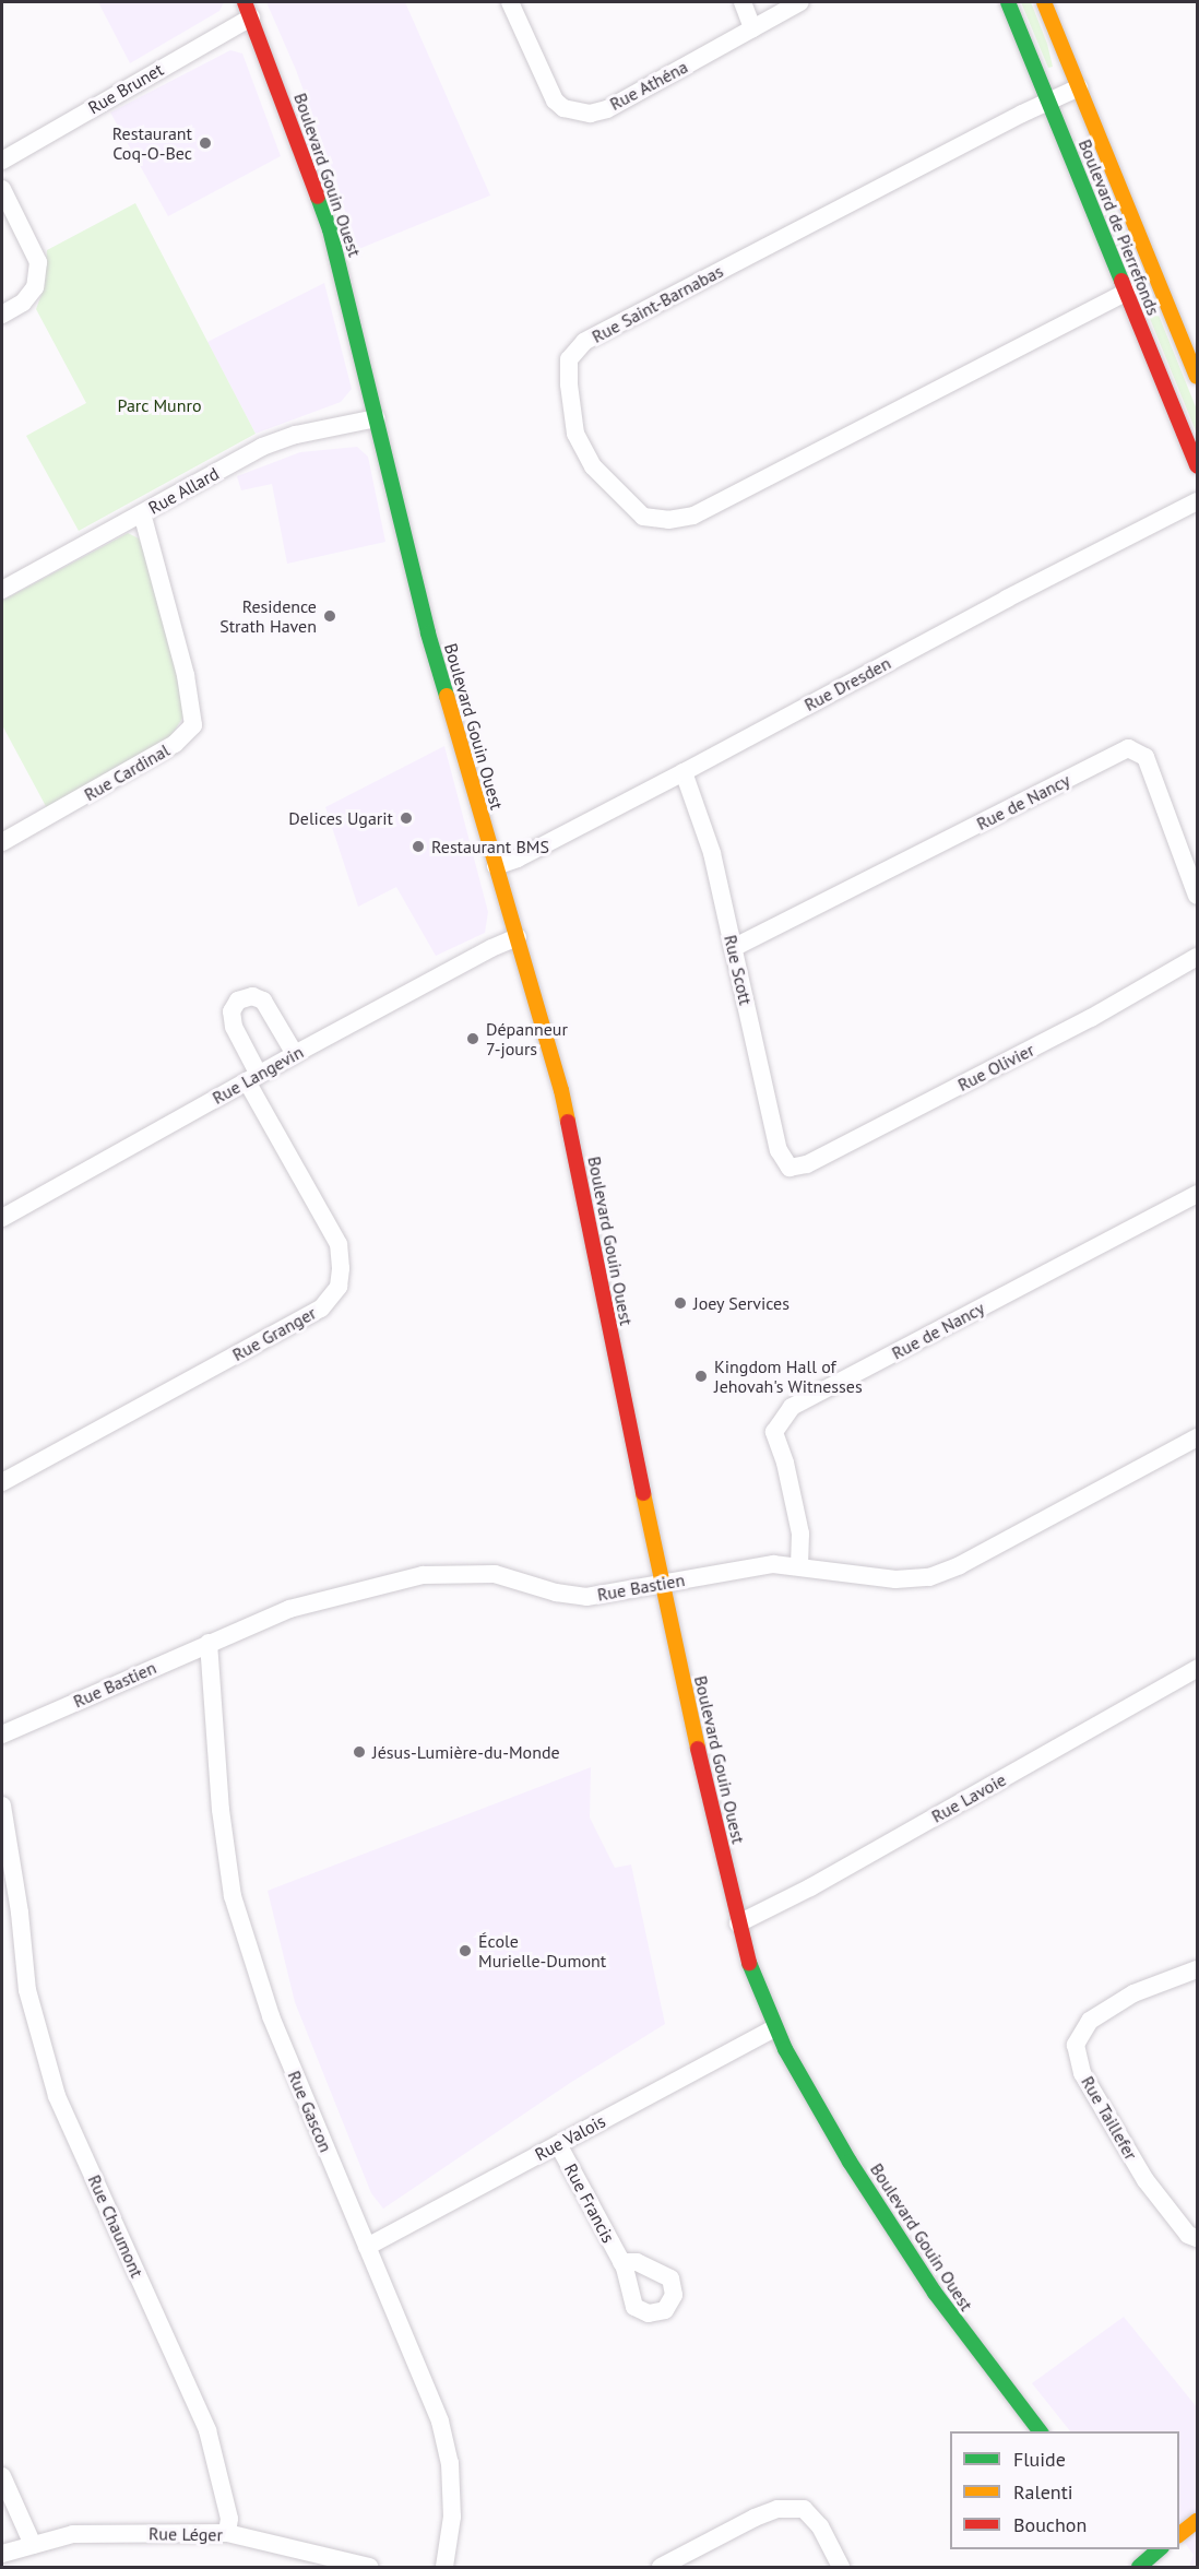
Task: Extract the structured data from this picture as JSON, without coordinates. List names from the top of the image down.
{
  "streets": {
    "street": [
      "Rue Athéna",
      "Rue Brunet",
      "Boulevard Gouin Ouest",
      "Boulevard de Pierrefonds",
      "Rue Saint-Barnabas",
      "Rue Allard",
      "Rue Dresden",
      "Rue Cardinal",
      "Rue de Nancy",
      "Rue Scott",
      "Rue Olivier",
      "Rue Langevin",
      "Rue Granger",
      "Rue Bastien",
      "Rue Lavoie",
      "Rue Gascon",
      "Rue Taillefer",
      "Rue Valois",
      "Rue Francis",
      "Rue Chaumont",
      "Rue Léger"
    ]
  },
  "crossings": [
    ["Rue Brunet", "Boulevard Gouin Ouest"],
    ["Boulevard Gouin Ouest", "Rue Allard"],
    ["Boulevard Gouin Ouest", "Rue Dresden"],
    ["Boulevard Gouin Ouest", "Rue Langevin"],
    ["Boulevard Gouin Ouest", "Rue Bastien"],
    ["Boulevard Gouin Ouest", "Rue Lavoie"],
    ["Boulevard Gouin Ouest", "Rue Valois"],
    ["Boulevard de Pierrefonds", "Rue Saint-Barnabas"],
    ["Rue Allard", "Rue Cardinal"],
    ["Rue Dresden", "Rue Scott"],
    ["Rue de Nancy", "Rue Scott"],
    ["Rue de Nancy", "Rue Bastien"],
    ["Rue Scott", "Rue Olivier"],
    ["Rue Langevin", "Rue Granger"],
    ["Rue Bastien", "Rue Gascon"],
    ["Rue Gascon", "Rue Valois"],
    ["Rue Valois", "Rue Francis"],
    ["Rue Chaumont", "Rue Léger"]
  ],
  "parks": ["Parc Munro"],
  "places": [
    "Restaurant Coq-O-Bec",
    "Residence Strath Haven",
    "Delices Ugarit",
    "Restaurant BMS",
    "Dépanneur 7-jours",
    "Joey Services",
    "Kingdom Hall of Jehovah's Witnesses",
    "Jésus-Lumière-du-Monde",
    "École Murielle-Dumont"
  ],
  "legend": ["Fluide", "Ralenti", "Bouchon"]
}
